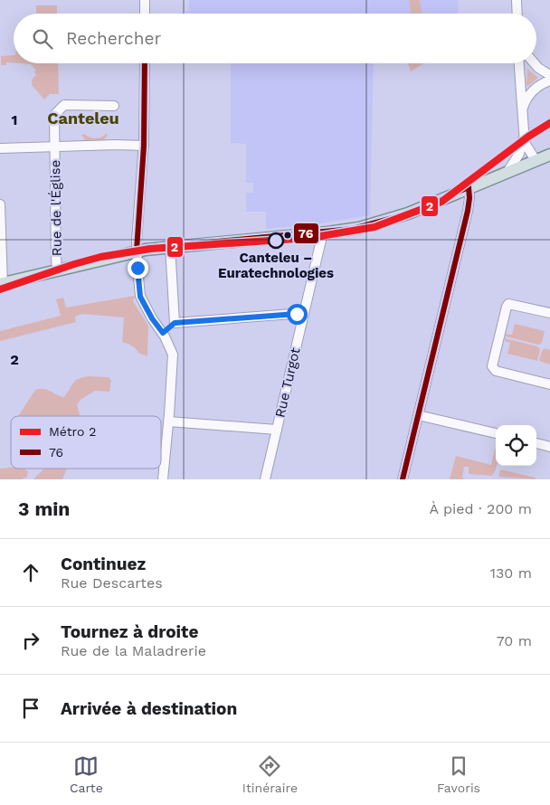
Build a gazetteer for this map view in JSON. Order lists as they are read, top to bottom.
{
  "streets": {
    "street": ["Rue de l'Église", "Rue Turgot"]
  },
  "districts": ["Canteleu"],
  "places": ["Canteleu – Euratechnologies"],
  "lines": ["transit line 76", "metro line 2"],
  "legend": ["Métro 2", "76"],
  "page": {
    "search": "Rechercher",
    "heading": ["3 min", "À pied · 200 m"],
    "list": [
      ["Continuez", "Rue Descartes", "130 m"],
      ["Tournez à droite", "Rue de la Maladrerie", "70 m"],
      "Arrivée à destination"
    ],
    "nav": ["Carte", "Itinéraire", "Favoris"]
  },
  "grid": {
    "rows": ["1", "2"]
  }
}
